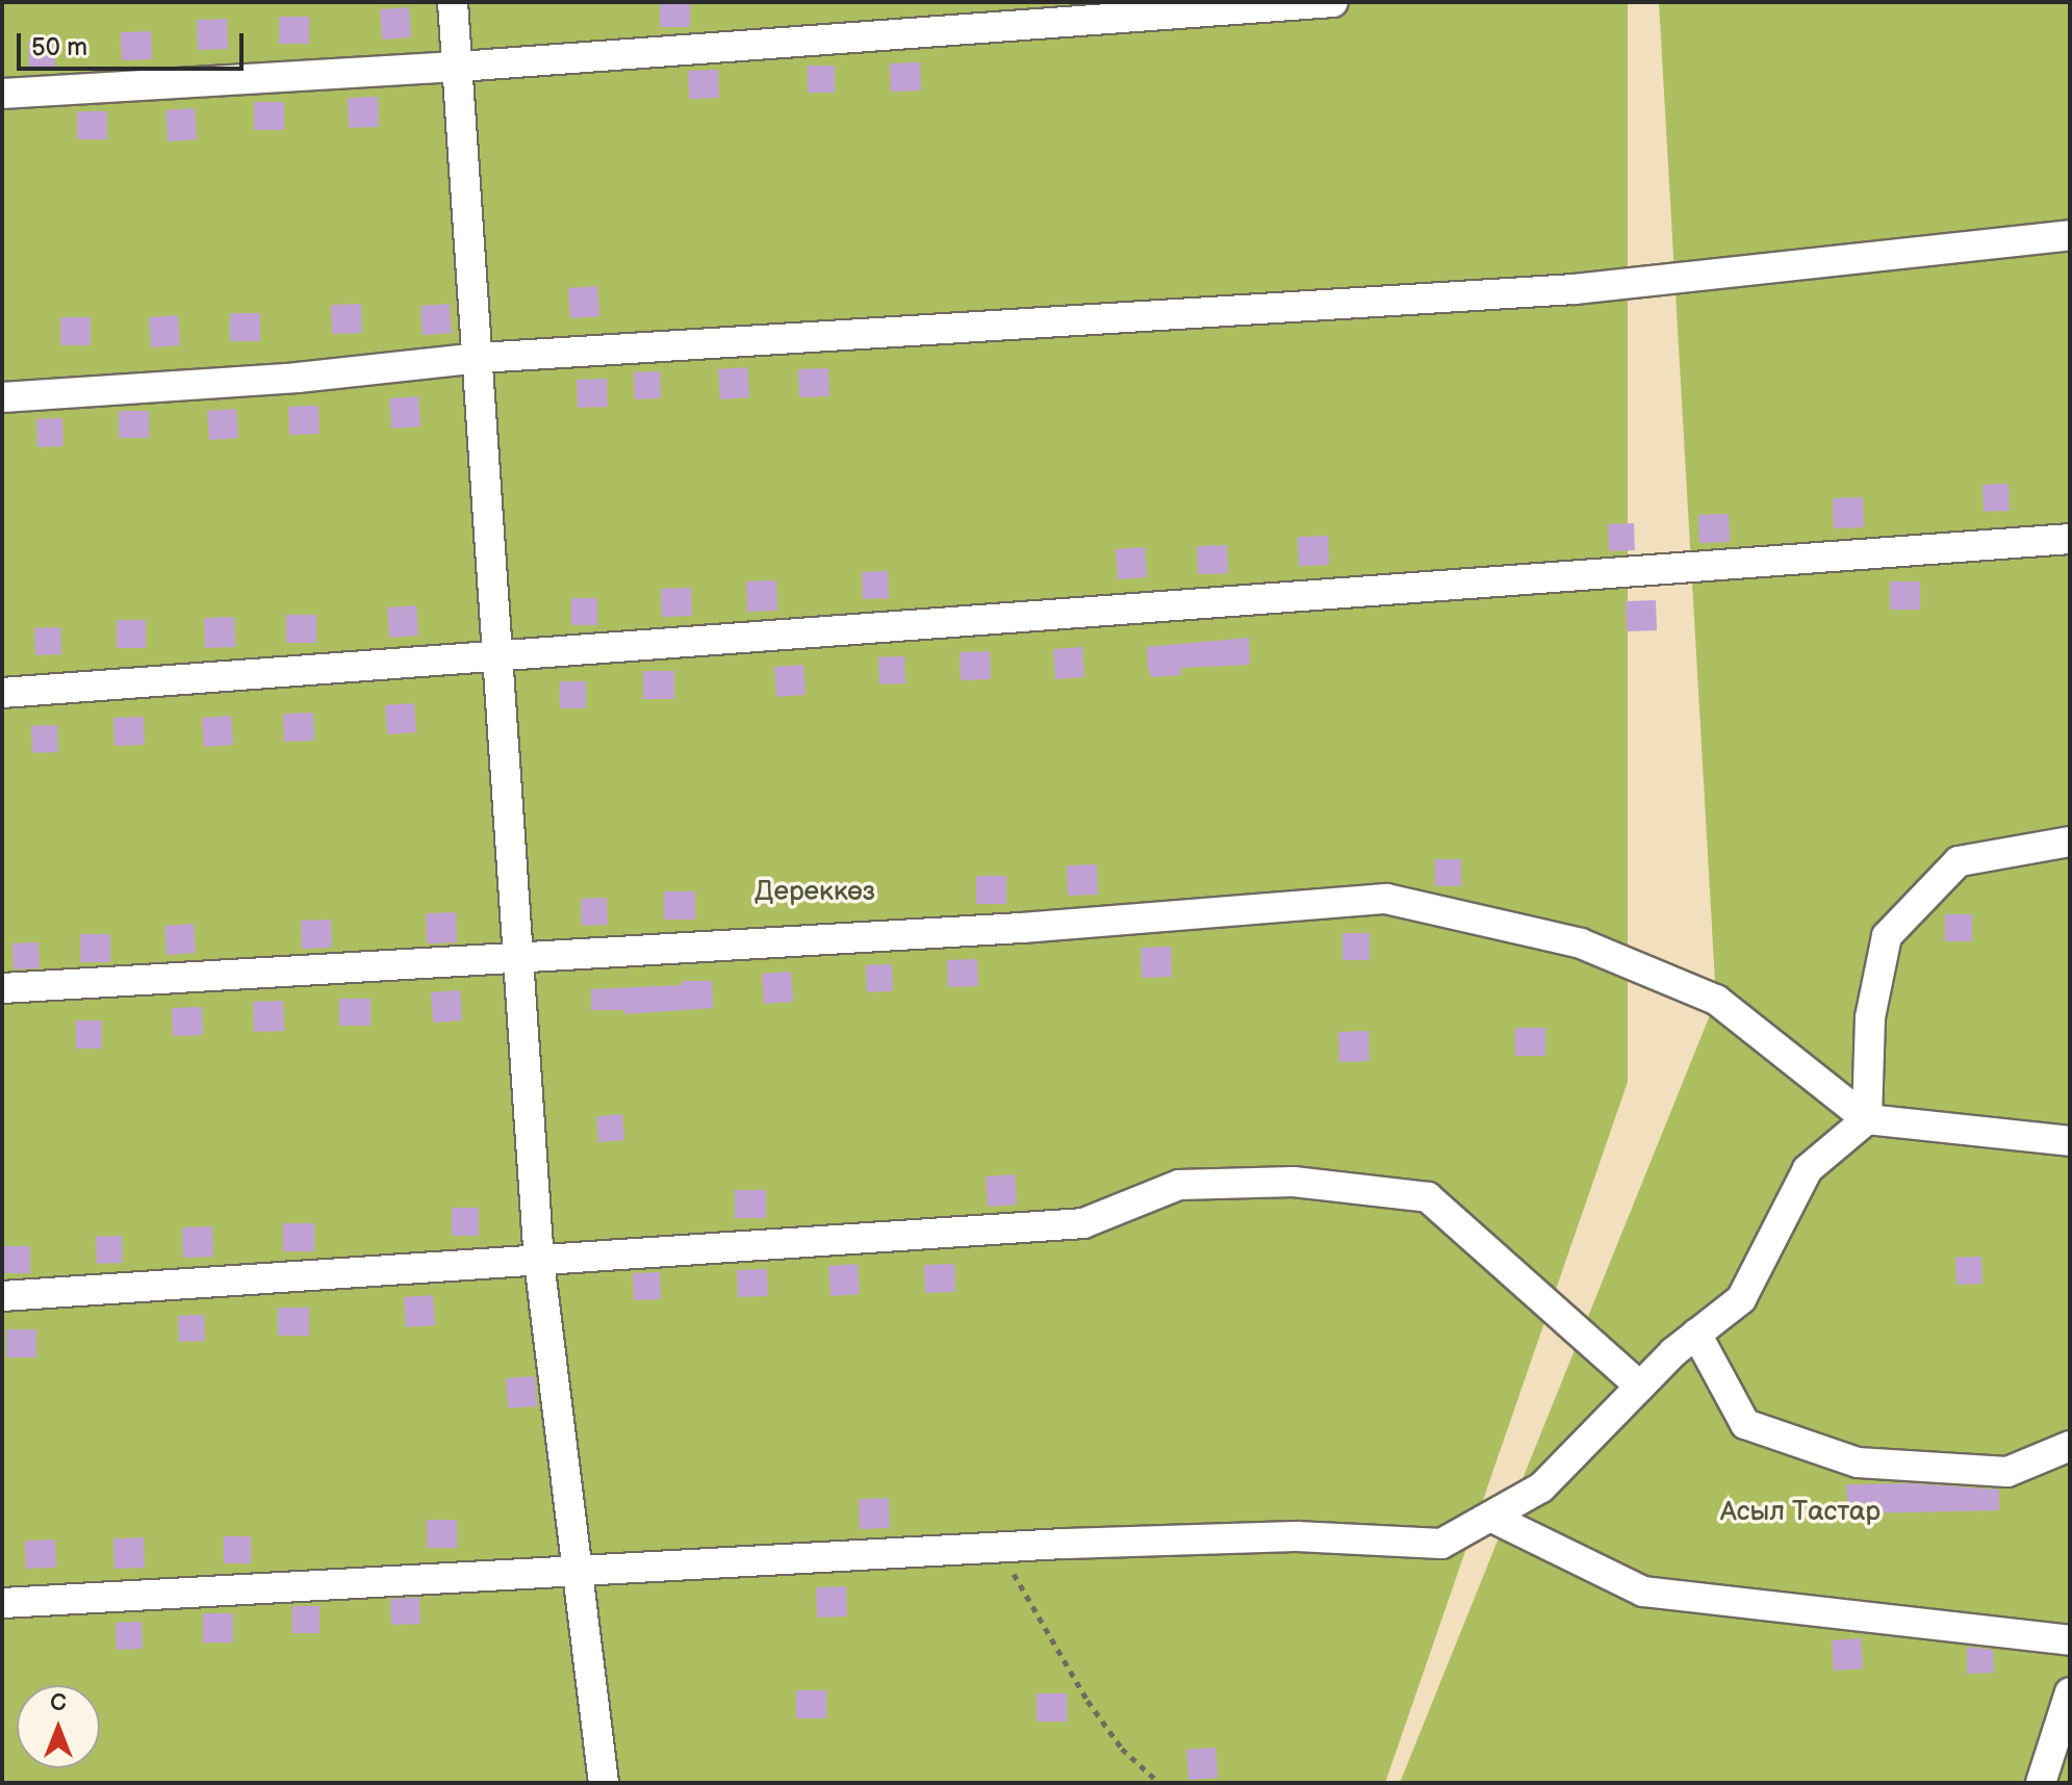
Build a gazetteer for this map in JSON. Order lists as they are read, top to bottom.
{
  "parks": ["Дереккөз", "Асыл Тастар"],
  "scale_bar": "50 m",
  "north": "top"
}
